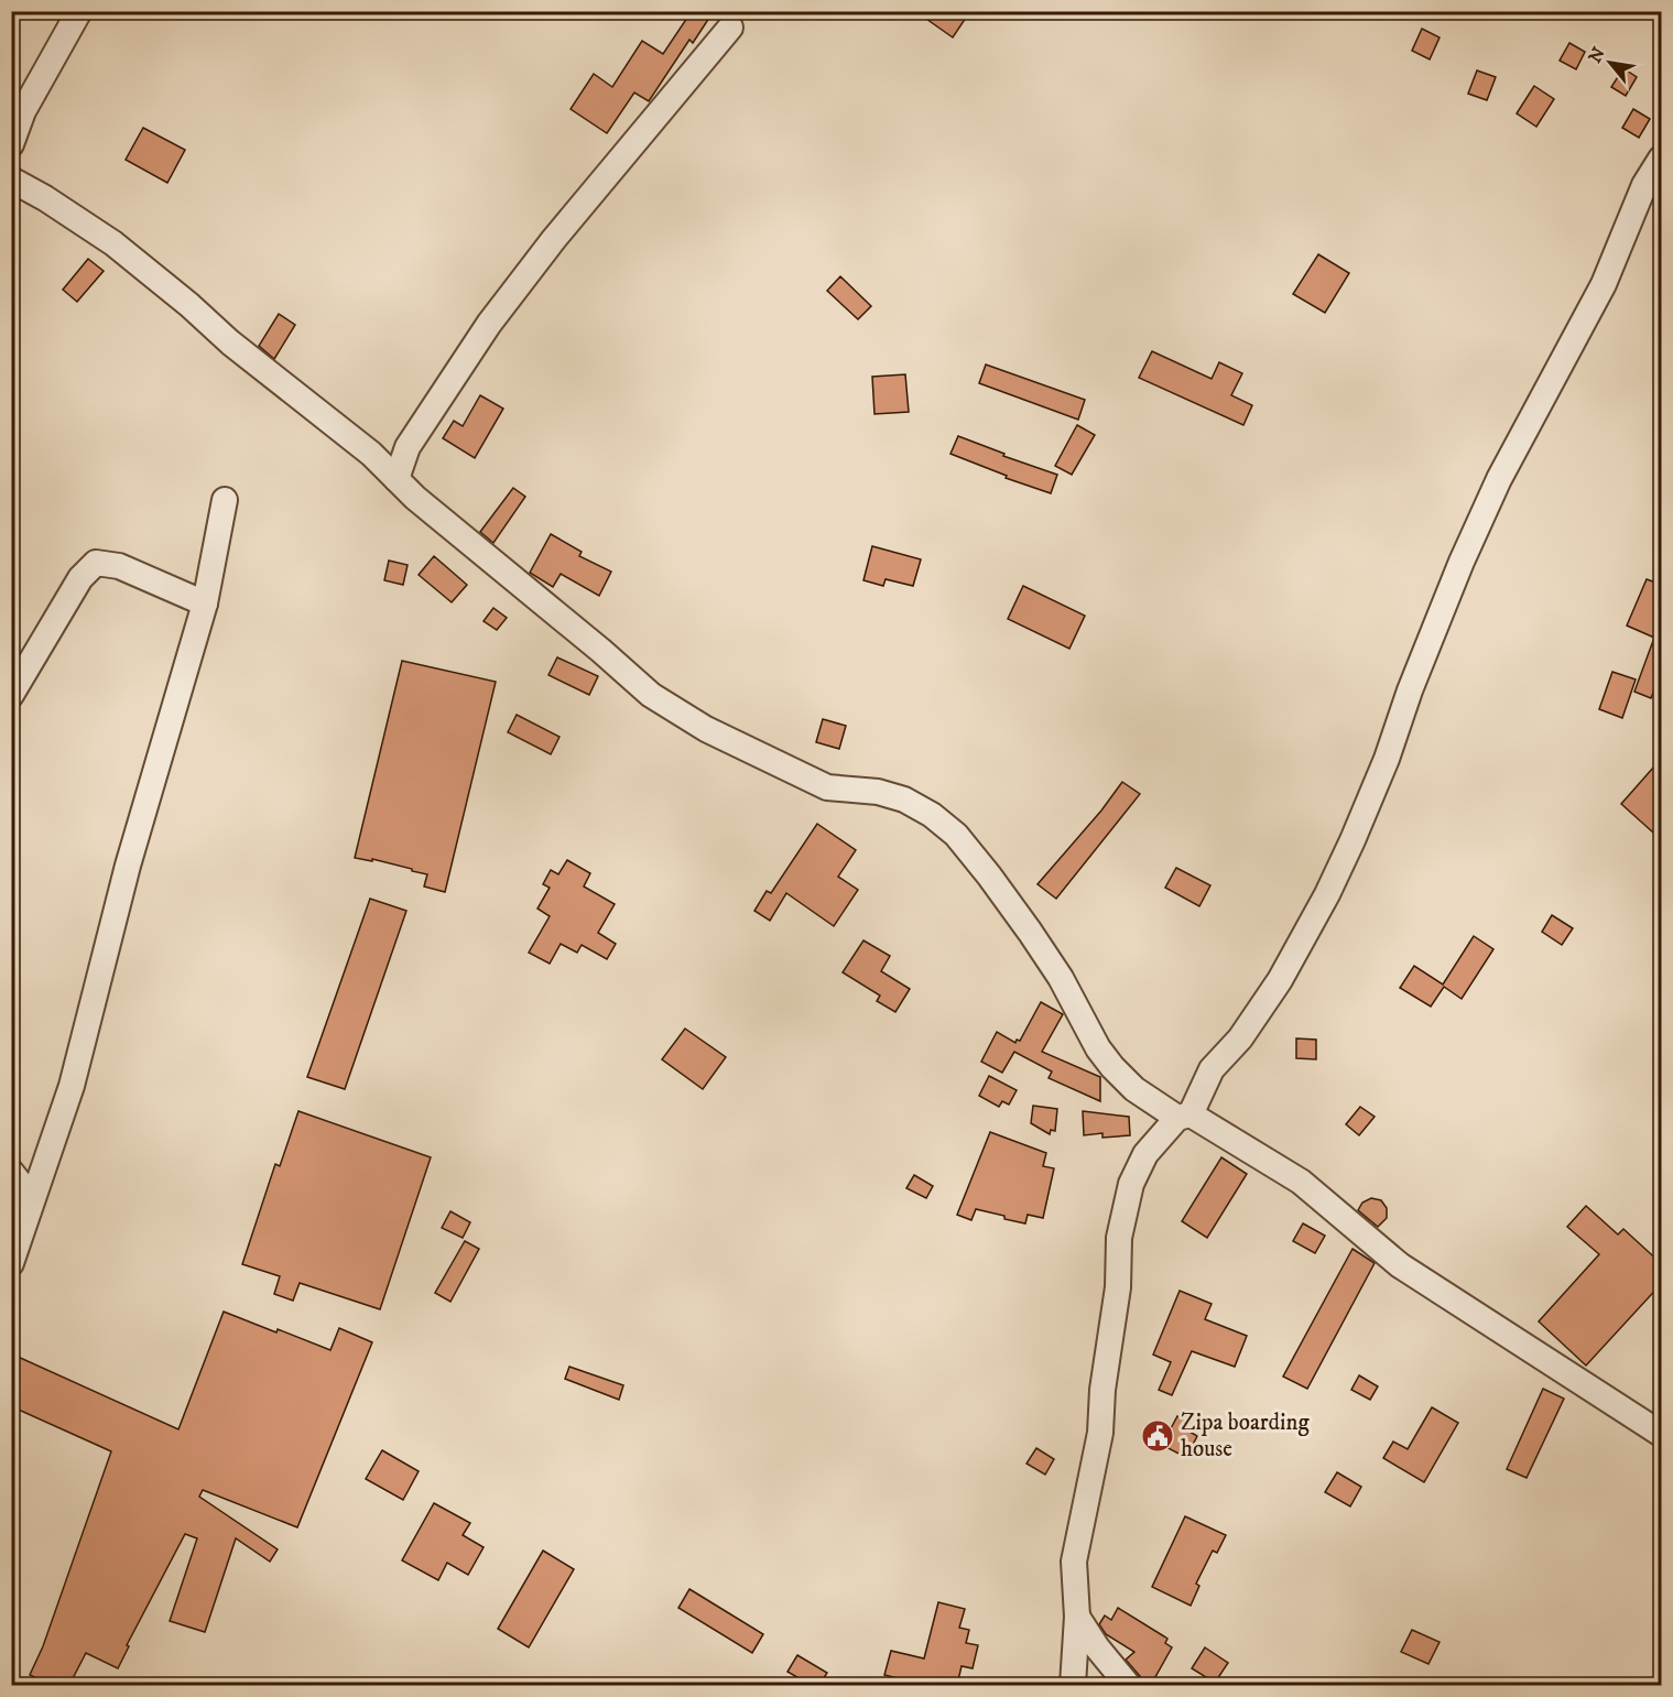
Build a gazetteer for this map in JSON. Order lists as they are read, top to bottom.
{
  "places": {
    "public building": ["Zipa boarding house"]
  },
  "north": "top left"
}
